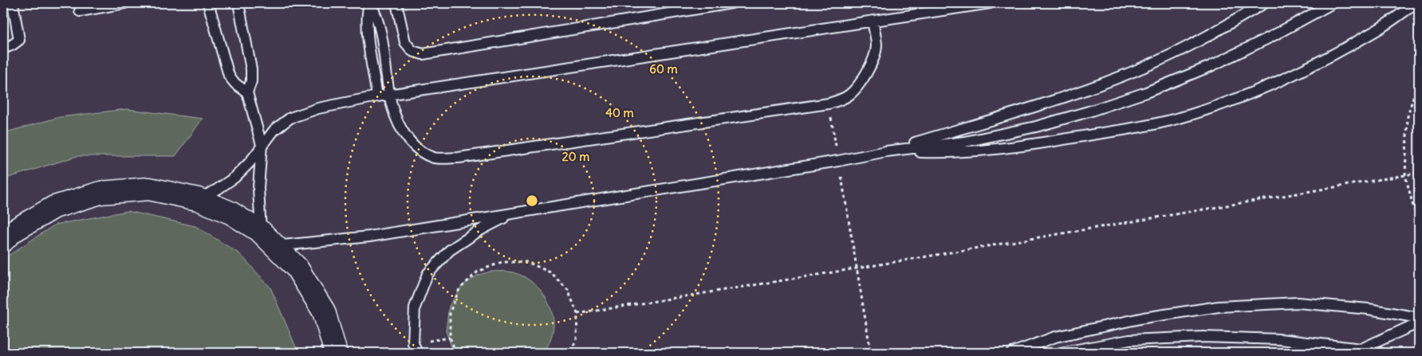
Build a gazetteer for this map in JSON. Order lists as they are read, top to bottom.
{
  "rings": ["60 m", "40 m", "20 m"]
}
